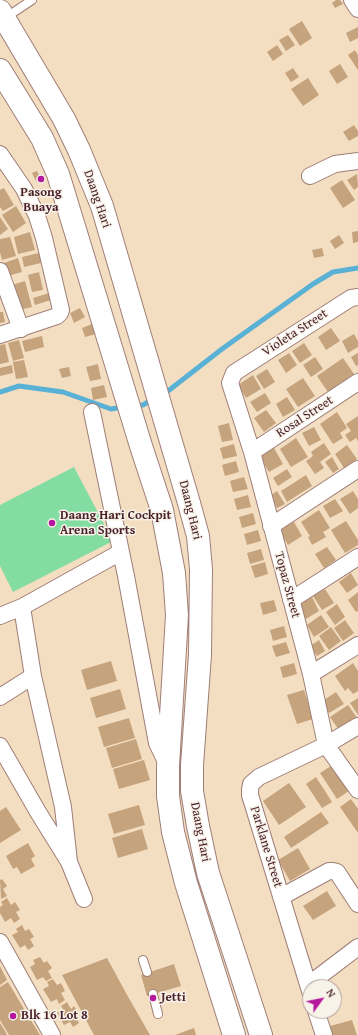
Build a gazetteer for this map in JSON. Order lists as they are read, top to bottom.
{
  "streets": {
    "main road": ["Daang Hari"],
    "street": [
      "Violeta Street",
      "Rosal Street",
      "Topaz Street",
      "Parklane Street"
    ]
  },
  "crossings": [
    ["Violeta Street", "Topaz Street"],
    ["Rosal Street", "Topaz Street"],
    ["Topaz Street", "Parklane Street"]
  ],
  "places": [
    "Pasong Buaya",
    "Daang Hari Cockpit Arena Sports",
    "Jetti",
    "Blk 16 Lot 8"
  ],
  "north": "top right"
}
